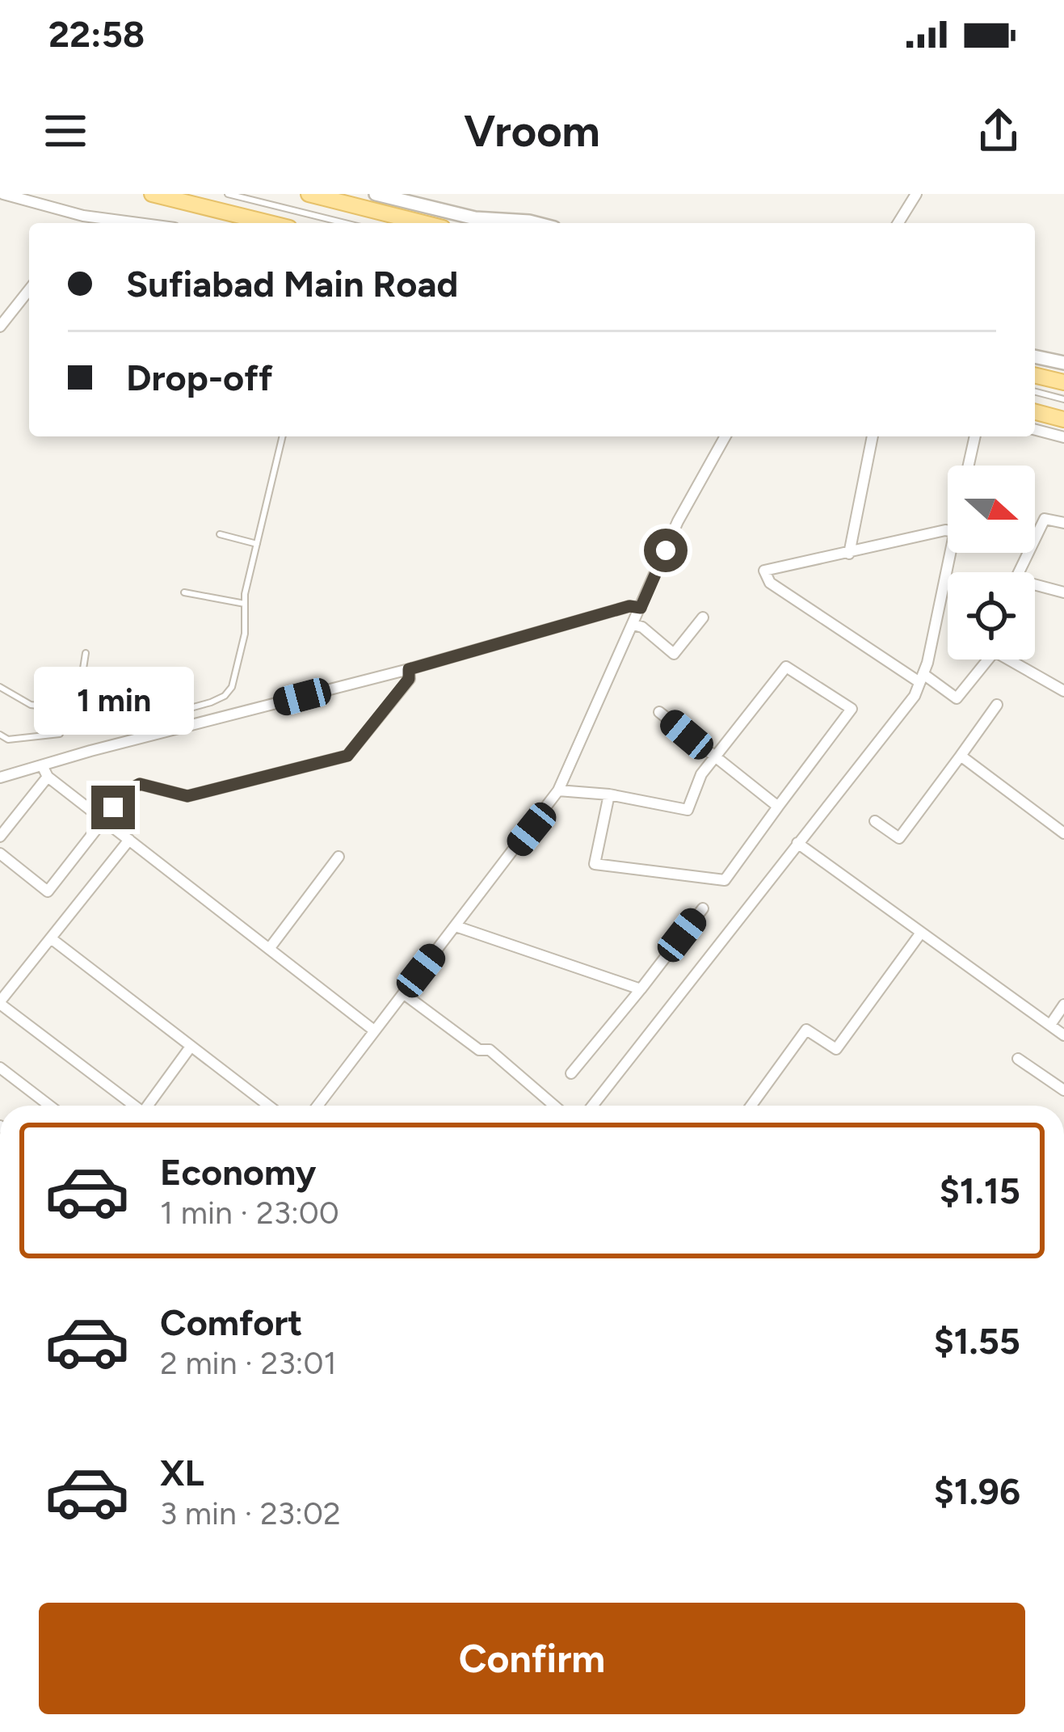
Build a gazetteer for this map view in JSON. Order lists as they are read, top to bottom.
{
  "north": "right",
  "page": {
    "status": "22:58",
    "header": "Vroom",
    "banner": ["Sufiabad Main Road", "Drop-off"],
    "bubble": "1 min",
    "list": [
      {
        "name": "Economy",
        "note": "1 min · 23:00",
        "value": "$1.15"
      },
      {
        "name": "Comfort",
        "note": "2 min · 23:01",
        "value": "$1.55"
      },
      {
        "name": "XL",
        "note": "3 min · 23:02",
        "value": "$1.96"
      }
    ],
    "buttons": "Confirm"
  }
}
